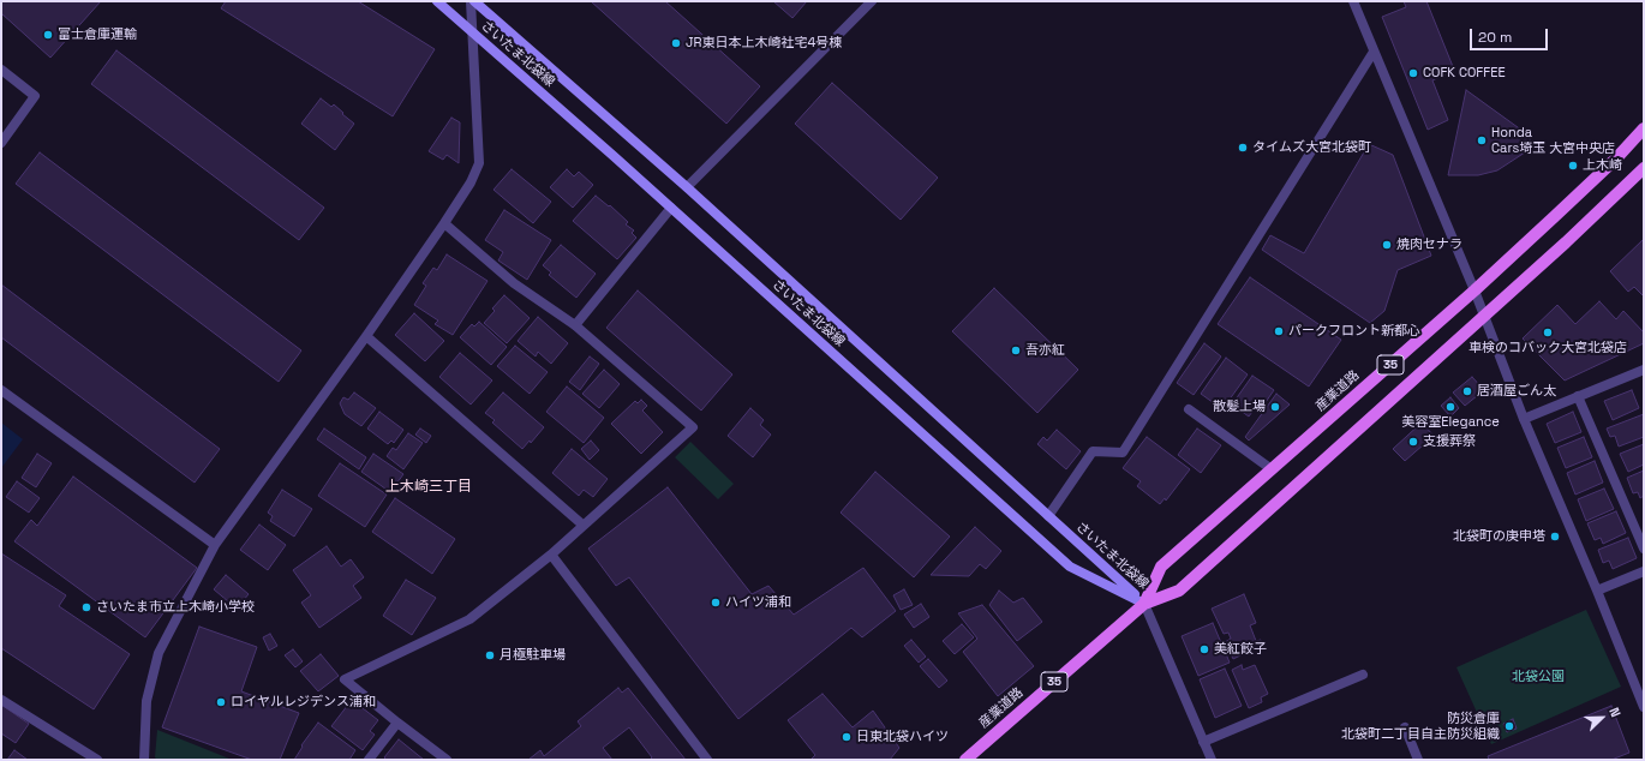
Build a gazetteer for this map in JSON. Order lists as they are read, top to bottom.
{
  "streets": {
    "main road": ["さいたま北袋線", "35", "産業道路"]
  },
  "crossings": [
    ["さいたま北袋線", "産業道路"]
  ],
  "districts": ["上木崎三丁目"],
  "parks": ["北袋公園"],
  "places": [
    "富士倉庫運輸",
    "JR東日本上木崎社宅4号棟",
    "COFK COFFEE",
    "Honda Cars埼玉 大宮中央店",
    "タイムズ大宮北袋町",
    "上木崎",
    "焼肉セナラ",
    "パークフロント新都心",
    "車検のコバック大宮北袋店",
    "吾亦紅",
    "居酒屋ごん太",
    "散髪上場",
    "美容室Elegance",
    "支援葬祭",
    "北袋町の庚申塔",
    "ハイツ浦和",
    "さいたま市立上木崎小学校",
    "美紅餃子",
    "月極駐車場",
    "ロイヤルレジデンス浦和",
    "防災倉庫 北袋町二丁目自主防災組織",
    "日東北袋ハイツ"
  ],
  "scale_bar": "20 m",
  "north": "top right"
}
